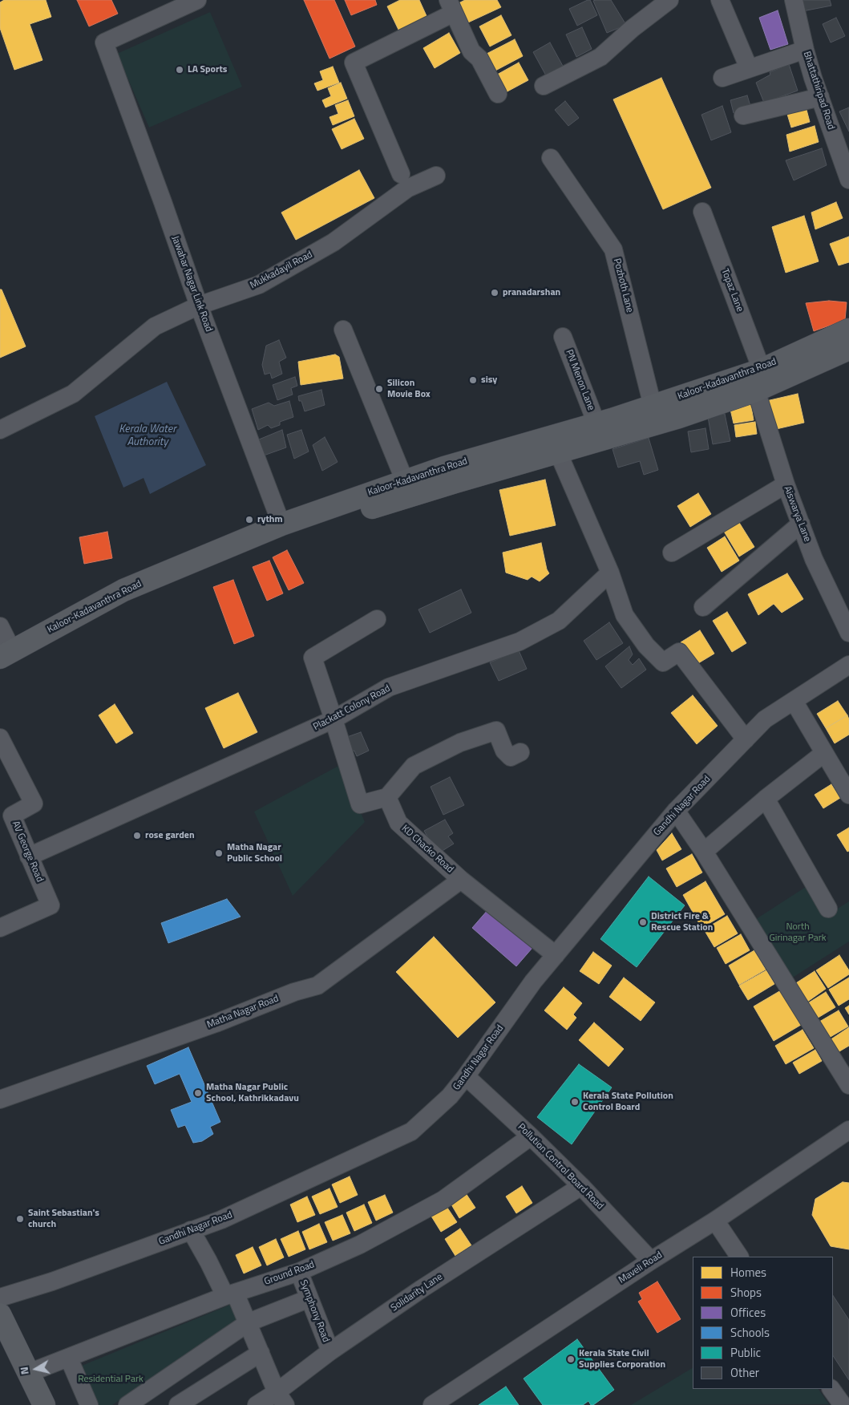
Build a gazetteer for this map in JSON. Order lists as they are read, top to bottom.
{
  "streets": {
    "main road": ["Kaloor-Kadavanthra Road"],
    "street": [
      "Bhattathiripad Road",
      "Mukkadayil Road",
      "Jawahar Nagar Link Road",
      "Pozhoth Lane",
      "Topaz Lane",
      "PN Menon Lane",
      "Aiswarya Lane",
      "Plackatt Colony Road",
      "Gandhi Nagar Road",
      "KD Chacko Road",
      "AV George Road",
      "Matha Nagar Road",
      "Pollution Control Board Road",
      "Maveli Road",
      "Ground Road",
      "Solidarity Lane",
      "Symphony Road"
    ]
  },
  "crossings": [
    ["Mukkadayil Road", "Jawahar Nagar Link Road"],
    ["Jawahar Nagar Link Road", "Kaloor-Kadavanthra Road"],
    ["Pozhoth Lane", "Kaloor-Kadavanthra Road"],
    ["Topaz Lane", "Kaloor-Kadavanthra Road"],
    ["Kaloor-Kadavanthra Road", "PN Menon Lane"],
    ["Kaloor-Kadavanthra Road", "Aiswarya Lane"],
    ["Plackatt Colony Road", "AV George Road"],
    ["Gandhi Nagar Road", "KD Chacko Road"],
    ["Gandhi Nagar Road", "Pollution Control Board Road"],
    ["KD Chacko Road", "Matha Nagar Road"],
    ["Pollution Control Board Road", "Maveli Road"],
    ["Pollution Control Board Road", "Ground Road"],
    ["Pollution Control Board Road", "Solidarity Lane"],
    ["Ground Road", "Symphony Road"],
    ["Solidarity Lane", "Symphony Road"]
  ],
  "water": ["Kerala Water Authority"],
  "parks": ["North Girinagar Park", "Residential Park"],
  "places": [
    "LA Sports",
    "pranadarshan",
    "sisy",
    "Silicon Movie Box",
    "rythm",
    "rose garden",
    "Matha Nagar Public School",
    "District Fire & Rescue Station",
    "Matha Nagar Public School, Kathrikkadavu",
    "Kerala State Pollution Control Board",
    "Saint Sebastian's church",
    "Kerala State Civil Supplies Corporation"
  ],
  "legend": [
    "Homes",
    "Shops",
    "Offices",
    "Schools",
    "Public",
    "Other"
  ],
  "north": "left"
}
